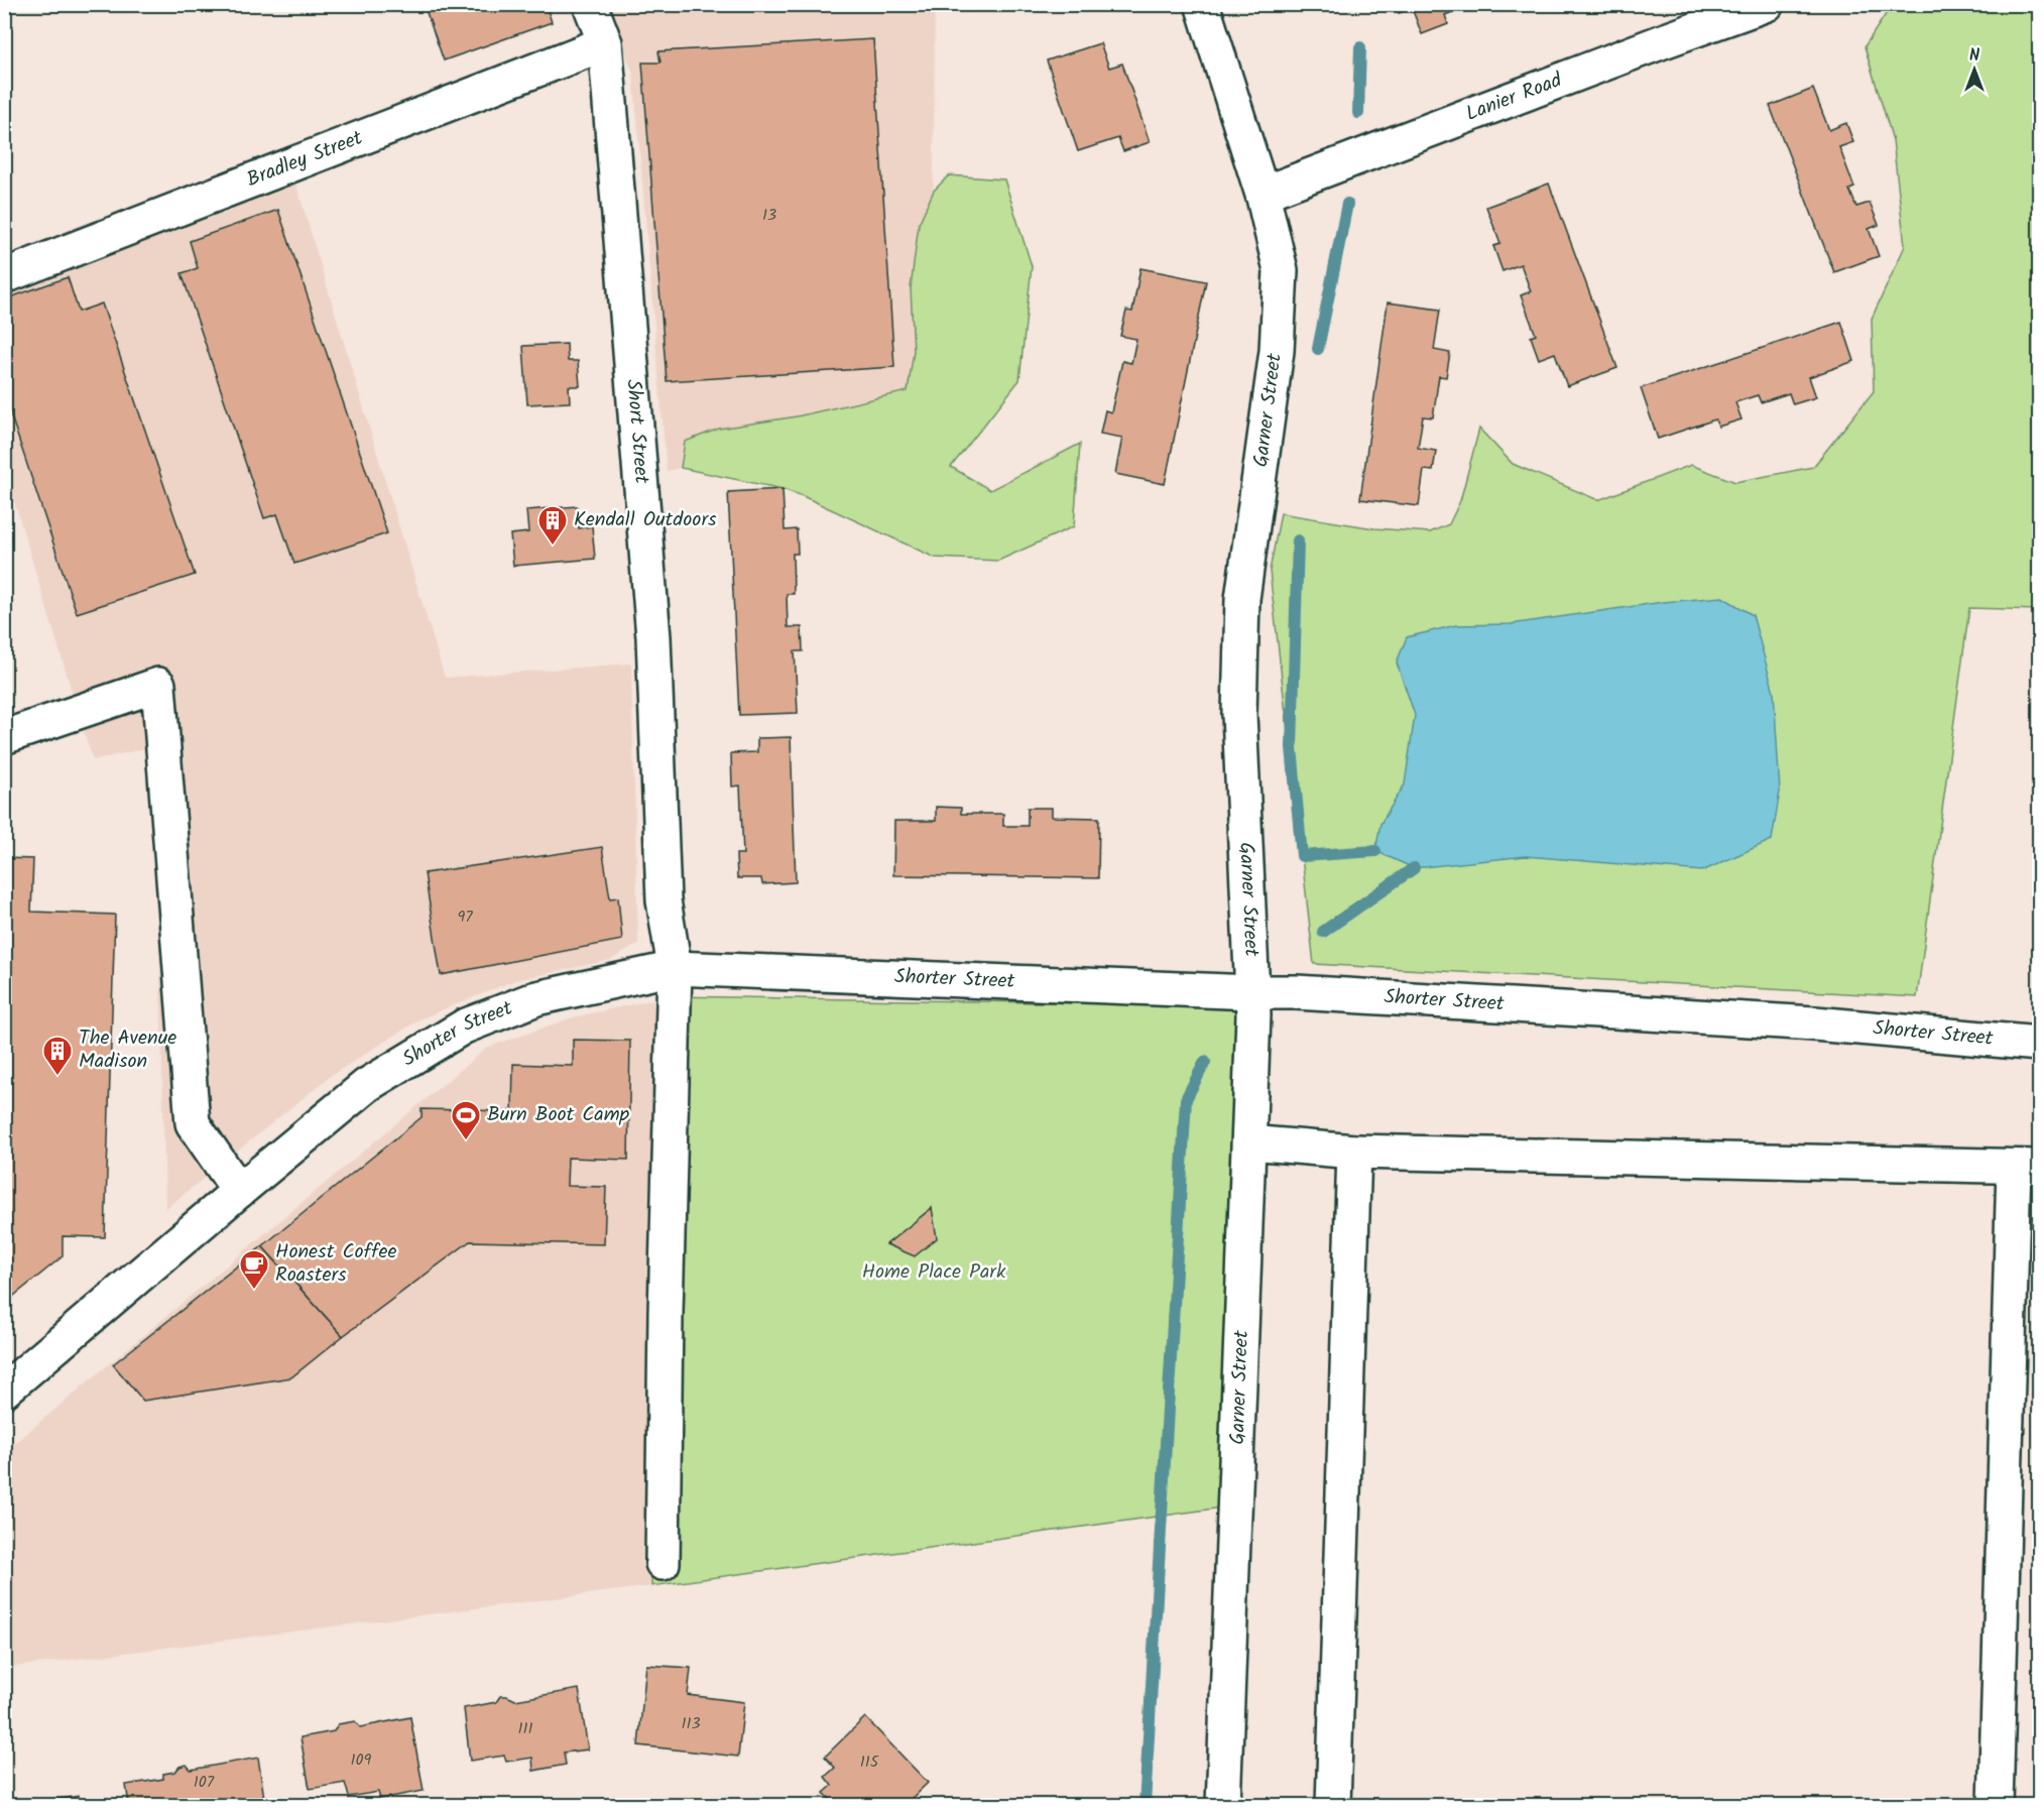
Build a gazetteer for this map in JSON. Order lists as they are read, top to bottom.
{
  "streets": {
    "street": [
      "Lanier Road",
      "Bradley Street",
      "Garner Street",
      "Short Street",
      "Shorter Street"
    ]
  },
  "crossings": [
    ["Lanier Road", "Garner Street"],
    ["Bradley Street", "Short Street"],
    ["Garner Street", "Shorter Street"],
    ["Short Street", "Shorter Street"]
  ],
  "parks": ["Home Place Park"],
  "places": {
    "building": ["Kendall Outdoors", "The Avenue Madison"],
    "sports": ["Burn Boot Camp"],
    "cafe": ["Honest Coffee Roasters"]
  },
  "house_numbers": [
    "13",
    "97",
    "113",
    "111",
    "109",
    "115",
    "107"
  ],
  "north": "top"
}
